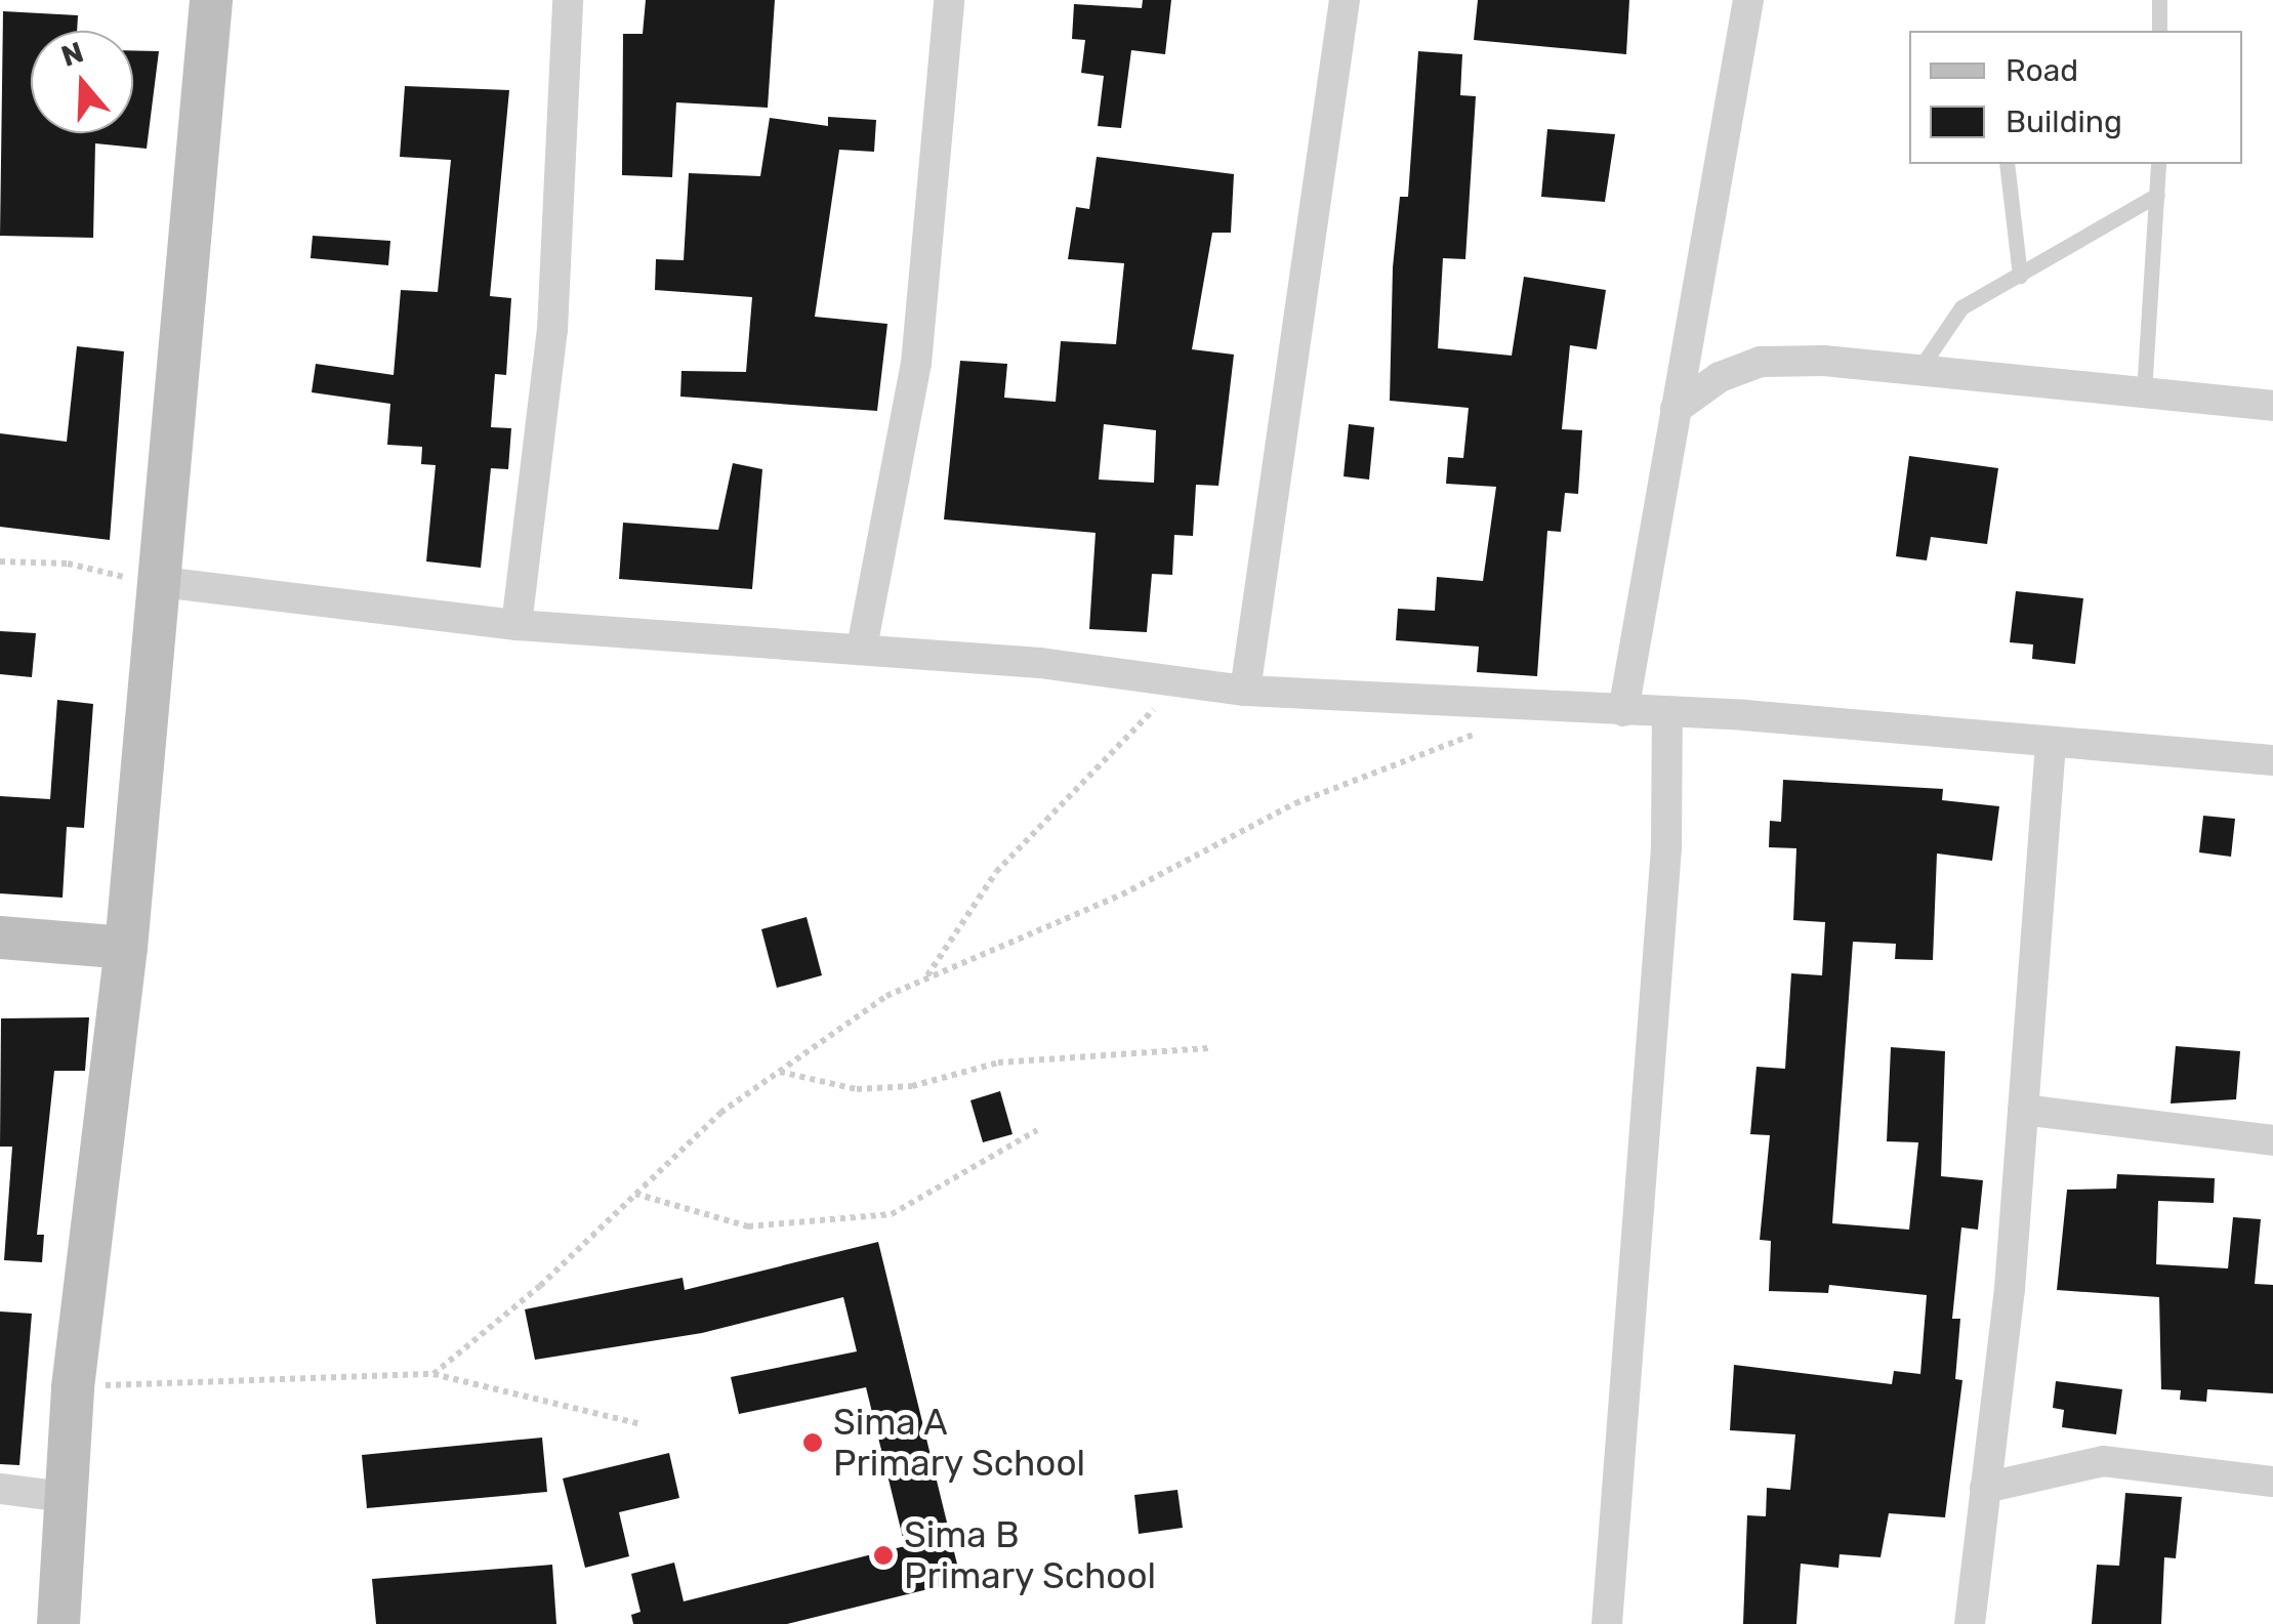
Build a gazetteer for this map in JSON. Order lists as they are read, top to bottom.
{
  "places": ["Sima A Primary School", "Sima B Primary School"],
  "legend": ["Road", "Building"],
  "north": "top"
}
